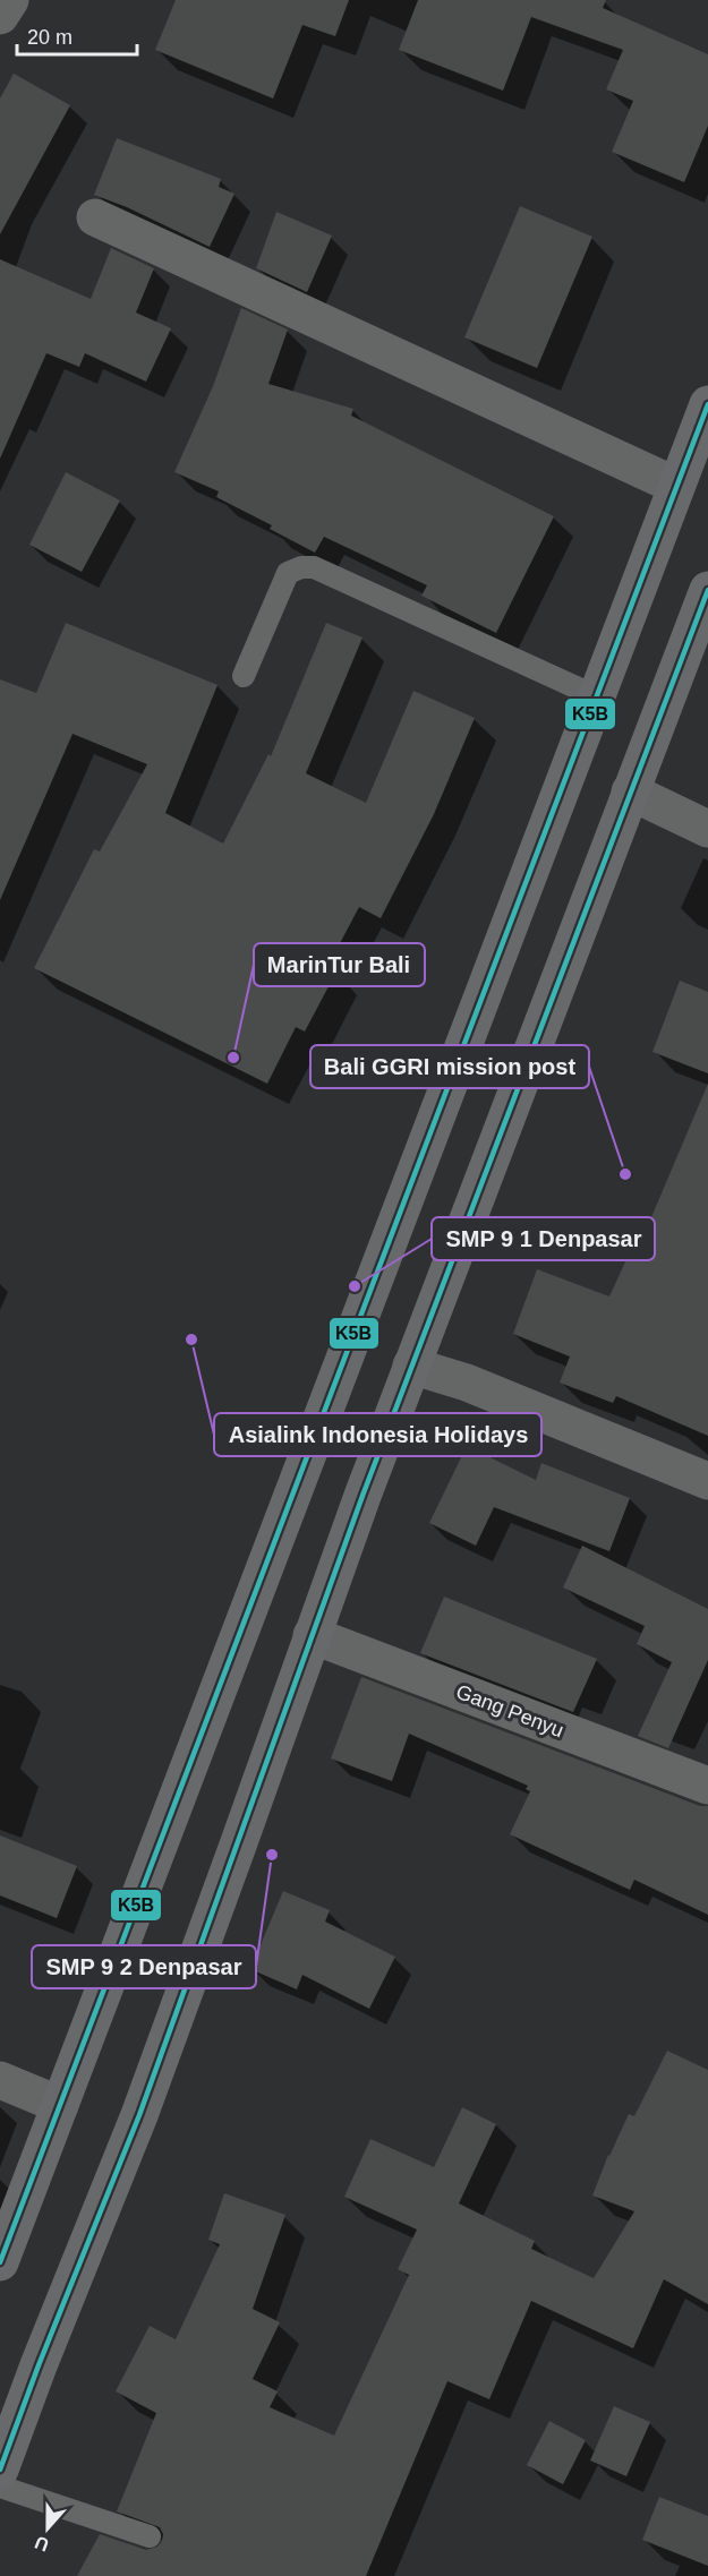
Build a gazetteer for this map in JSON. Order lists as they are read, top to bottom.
{
  "streets": {
    "street": ["Gang Penyu"]
  },
  "places": [
    "MarinTur Bali",
    "Bali GGRI mission post",
    "SMP 9 1 Denpasar",
    "Asialink Indonesia Holidays",
    "SMP 9 2 Denpasar"
  ],
  "lines": ["transit line K5B"],
  "scale_bar": "20 m",
  "north": "bottom"
}
